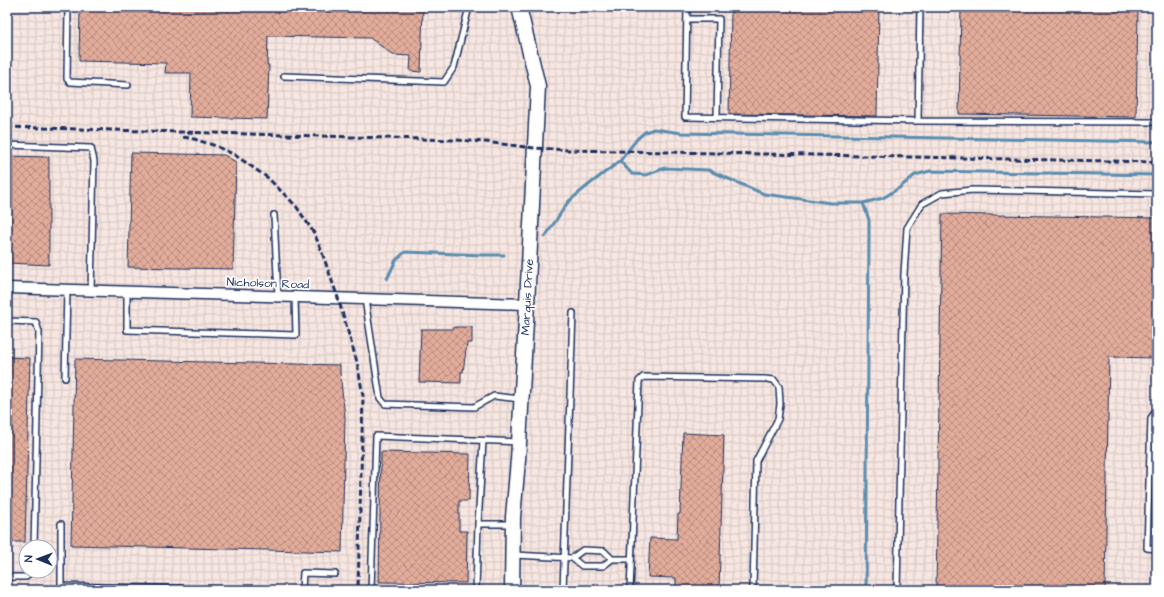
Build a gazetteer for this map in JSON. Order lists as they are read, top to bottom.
{
  "streets": {
    "street": ["Nicholson Road", "Marquis Drive"]
  },
  "crossings": [
    ["Nicholson Road", "Marquis Drive"]
  ],
  "north": "left"
}
